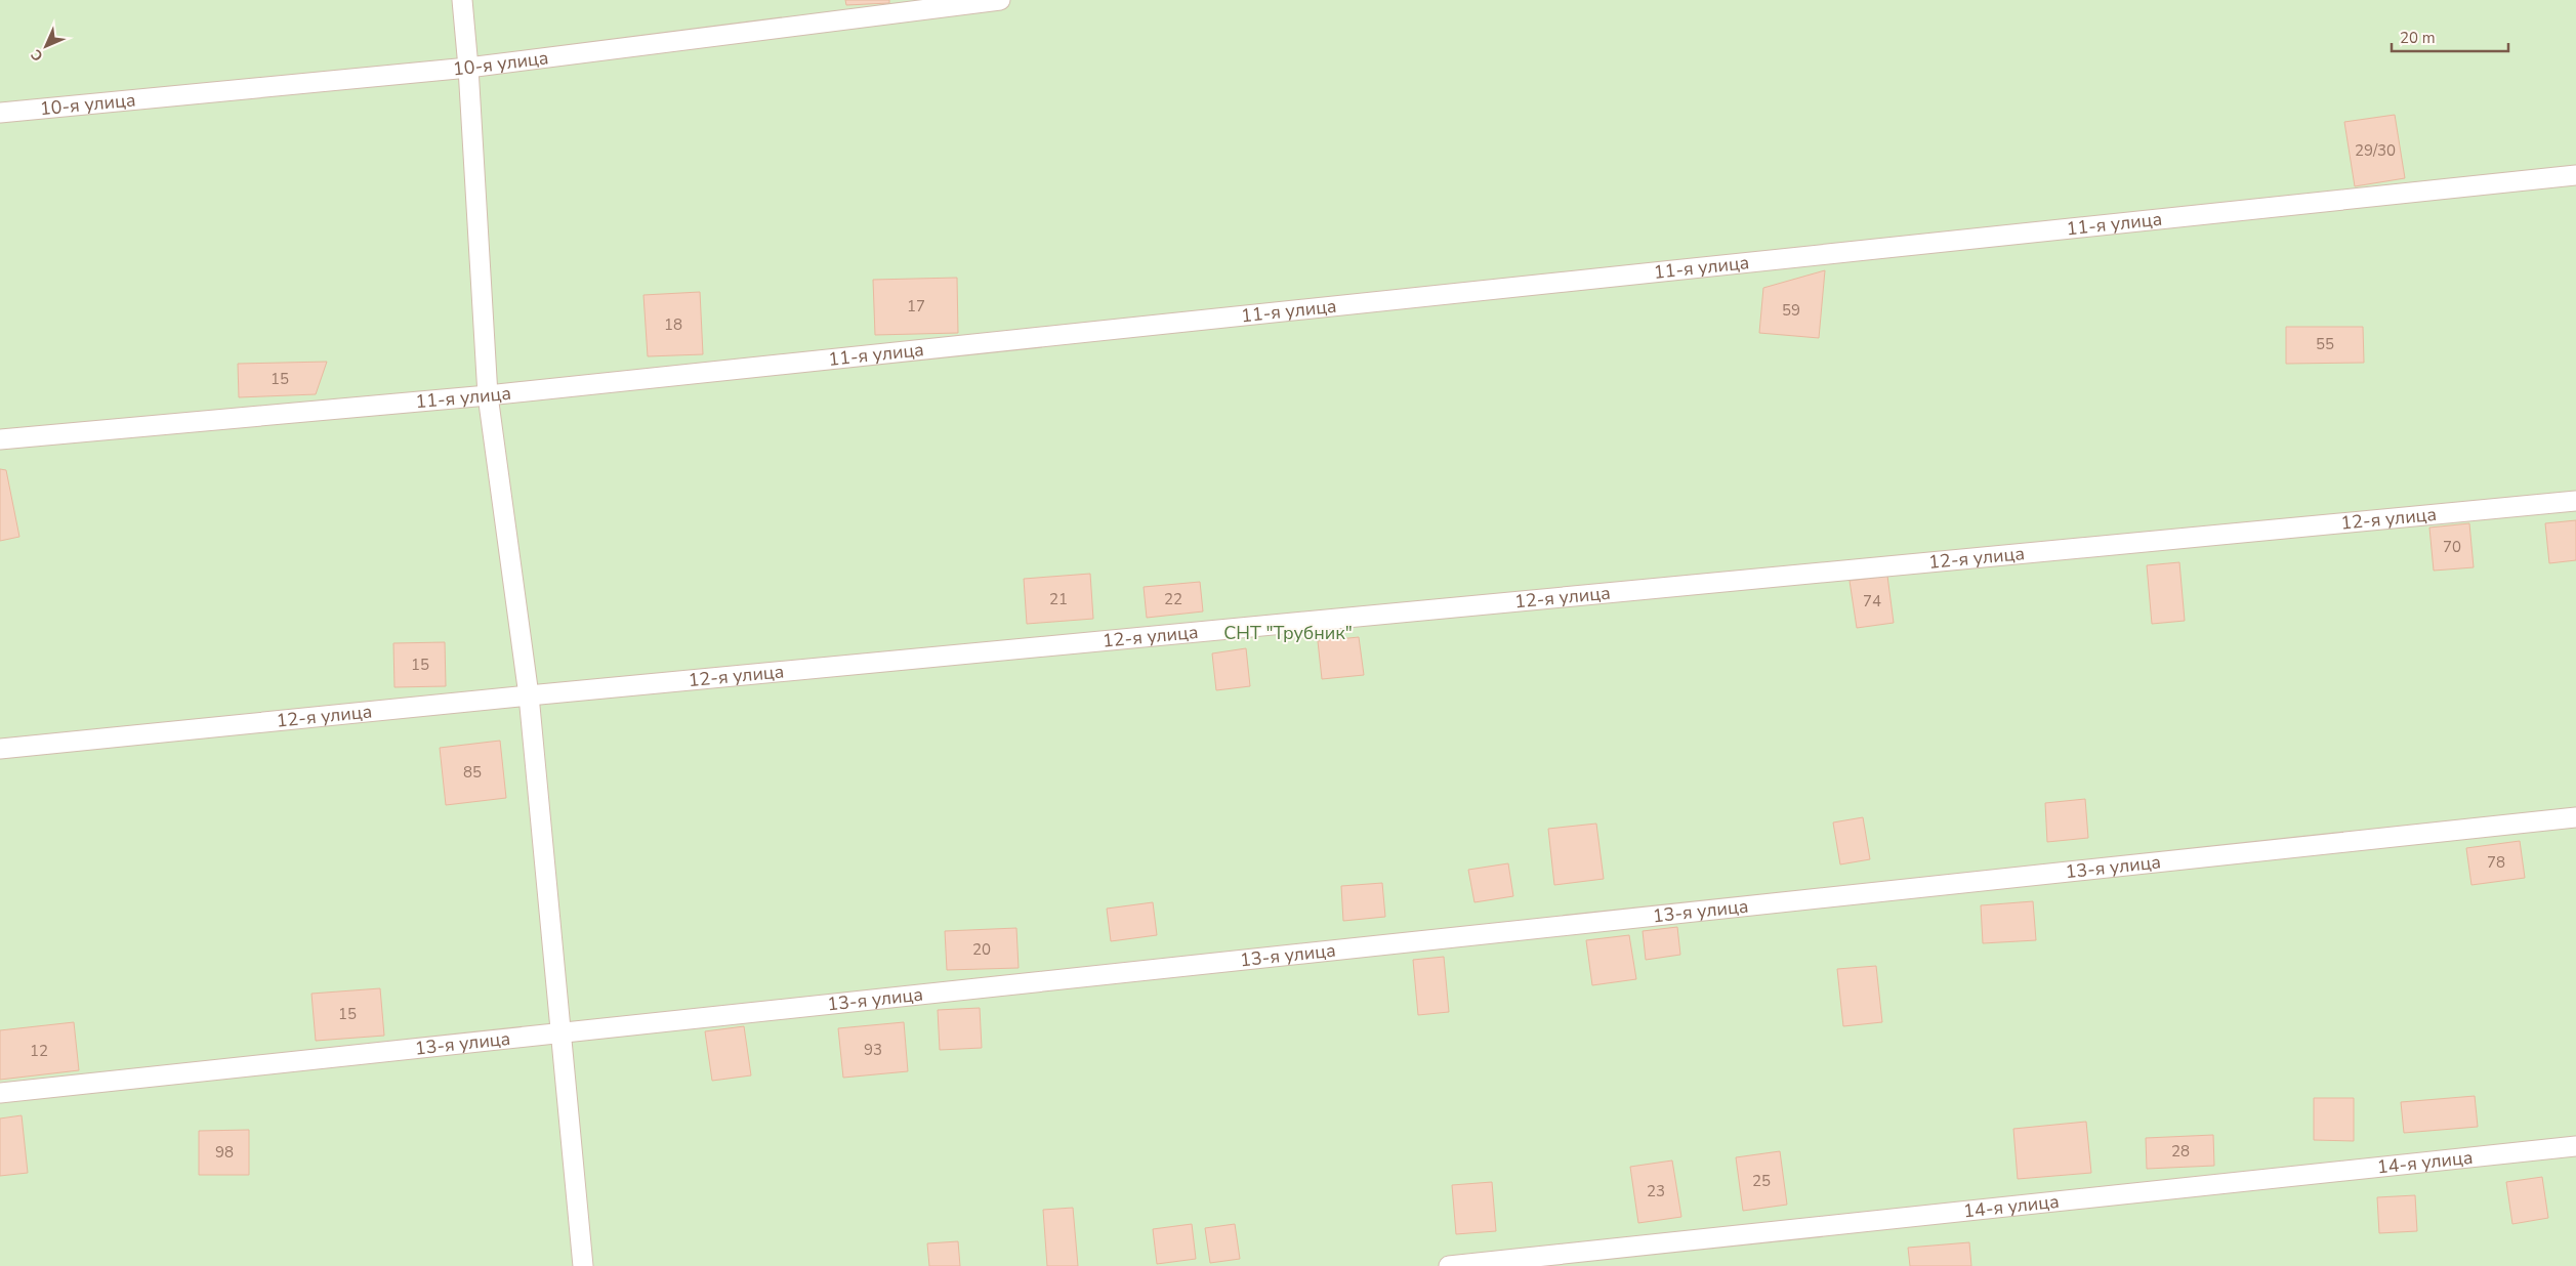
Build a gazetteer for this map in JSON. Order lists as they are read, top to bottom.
{
  "streets": {
    "lane": [
      "10-я улица",
      "11-я улица",
      "12-я улица",
      "13-я улица",
      "14-я улица"
    ]
  },
  "parks": ["СНТ \"Трубник\""],
  "house_numbers": [
    "29/30",
    "17",
    "59",
    "18",
    "55",
    "15",
    "70",
    "21",
    "22",
    "74",
    "15",
    "85",
    "78",
    "20",
    "15",
    "93",
    "12",
    "28",
    "98",
    "25",
    "23"
  ],
  "scale_bar": "20 m",
  "north": "bottom left"
}
